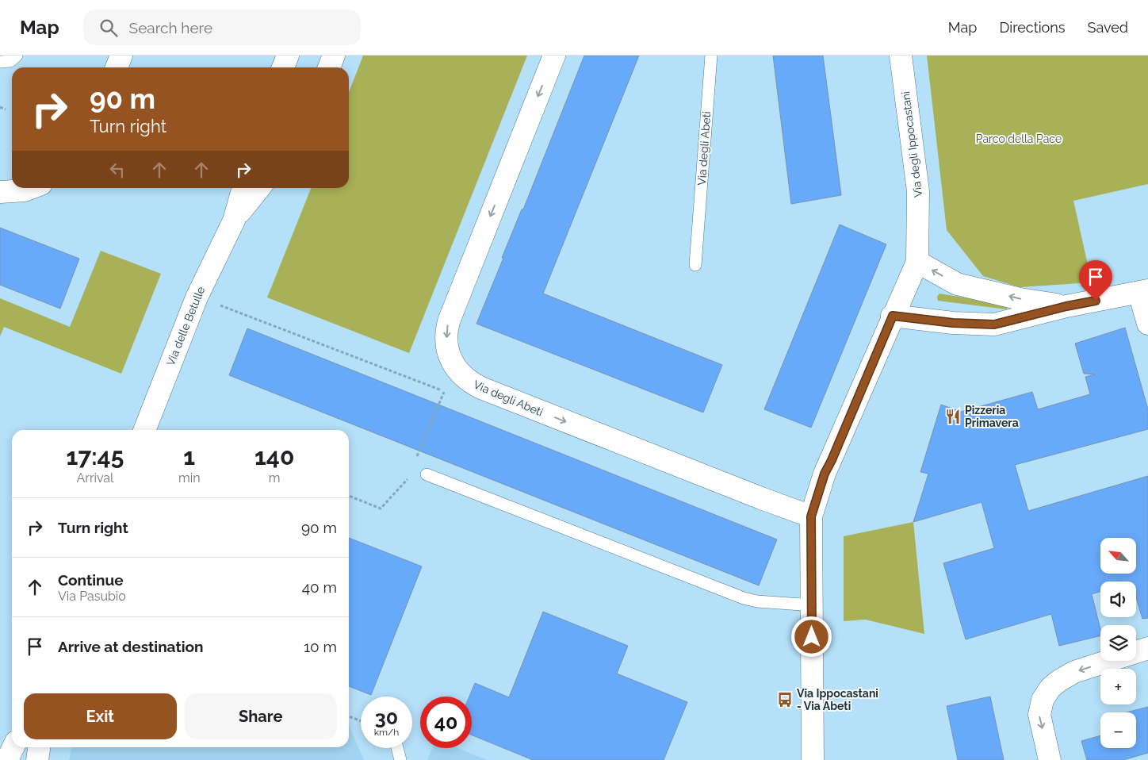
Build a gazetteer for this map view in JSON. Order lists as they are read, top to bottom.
{
  "streets": {
    "street": ["Via degli Ippocastani", "Via degli Abeti", "Via delle Betulle"]
  },
  "crossings": [
    ["Via degli Ippocastani", "Via degli Abeti"]
  ],
  "parks": ["Parco della Pace"],
  "places": {
    "restaurant": ["Pizzeria Primavera"],
    "bus stop": ["Via Ippocastani - Via Abeti"]
  },
  "north": "top left",
  "page": {
    "header": "Map",
    "search": "Search here",
    "nav": ["Map", "Directions", "Saved"],
    "turn": ["90 m", "Turn right"],
    "eta": [
      "17:45",
      "Arrival",
      "1",
      "min",
      "140",
      "m"
    ],
    "list": [
      {
        "name": "Turn right",
        "value": "90 m"
      },
      {
        "name": "Continue",
        "note": "Via Pasubio",
        "value": "40 m"
      },
      {
        "name": "Arrive at destination",
        "value": "10 m"
      }
    ],
    "map_buttons": ["+", "−"],
    "buttons": ["Exit", "Share"],
    "speed": "30 km/h",
    "limit": "40"
  }
}
